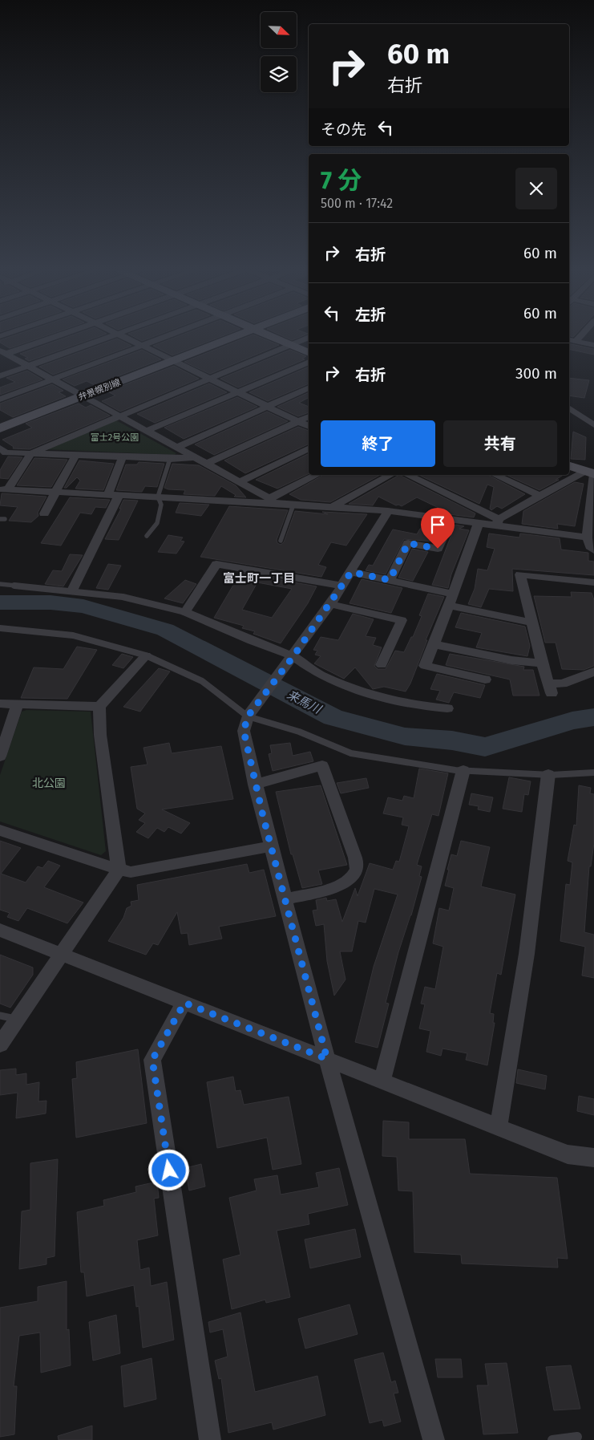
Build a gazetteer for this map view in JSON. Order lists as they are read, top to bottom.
{
  "streets": {
    "main road": ["弁景幌別線"]
  },
  "districts": ["富士町一丁目"],
  "water": ["来馬川"],
  "parks": ["富士2号公園", "北公園"],
  "north": "bottom right",
  "page": {
    "turn": ["60 m", "右折"],
    "then": "その先",
    "heading": ["7 分", "500 m · 17:42"],
    "list": [
      {
        "name": "右折",
        "value": "60 m"
      },
      {
        "name": "左折",
        "value": "60 m"
      },
      {
        "name": "右折",
        "value": "300 m"
      }
    ],
    "buttons": ["終了", "共有"]
  }
}
